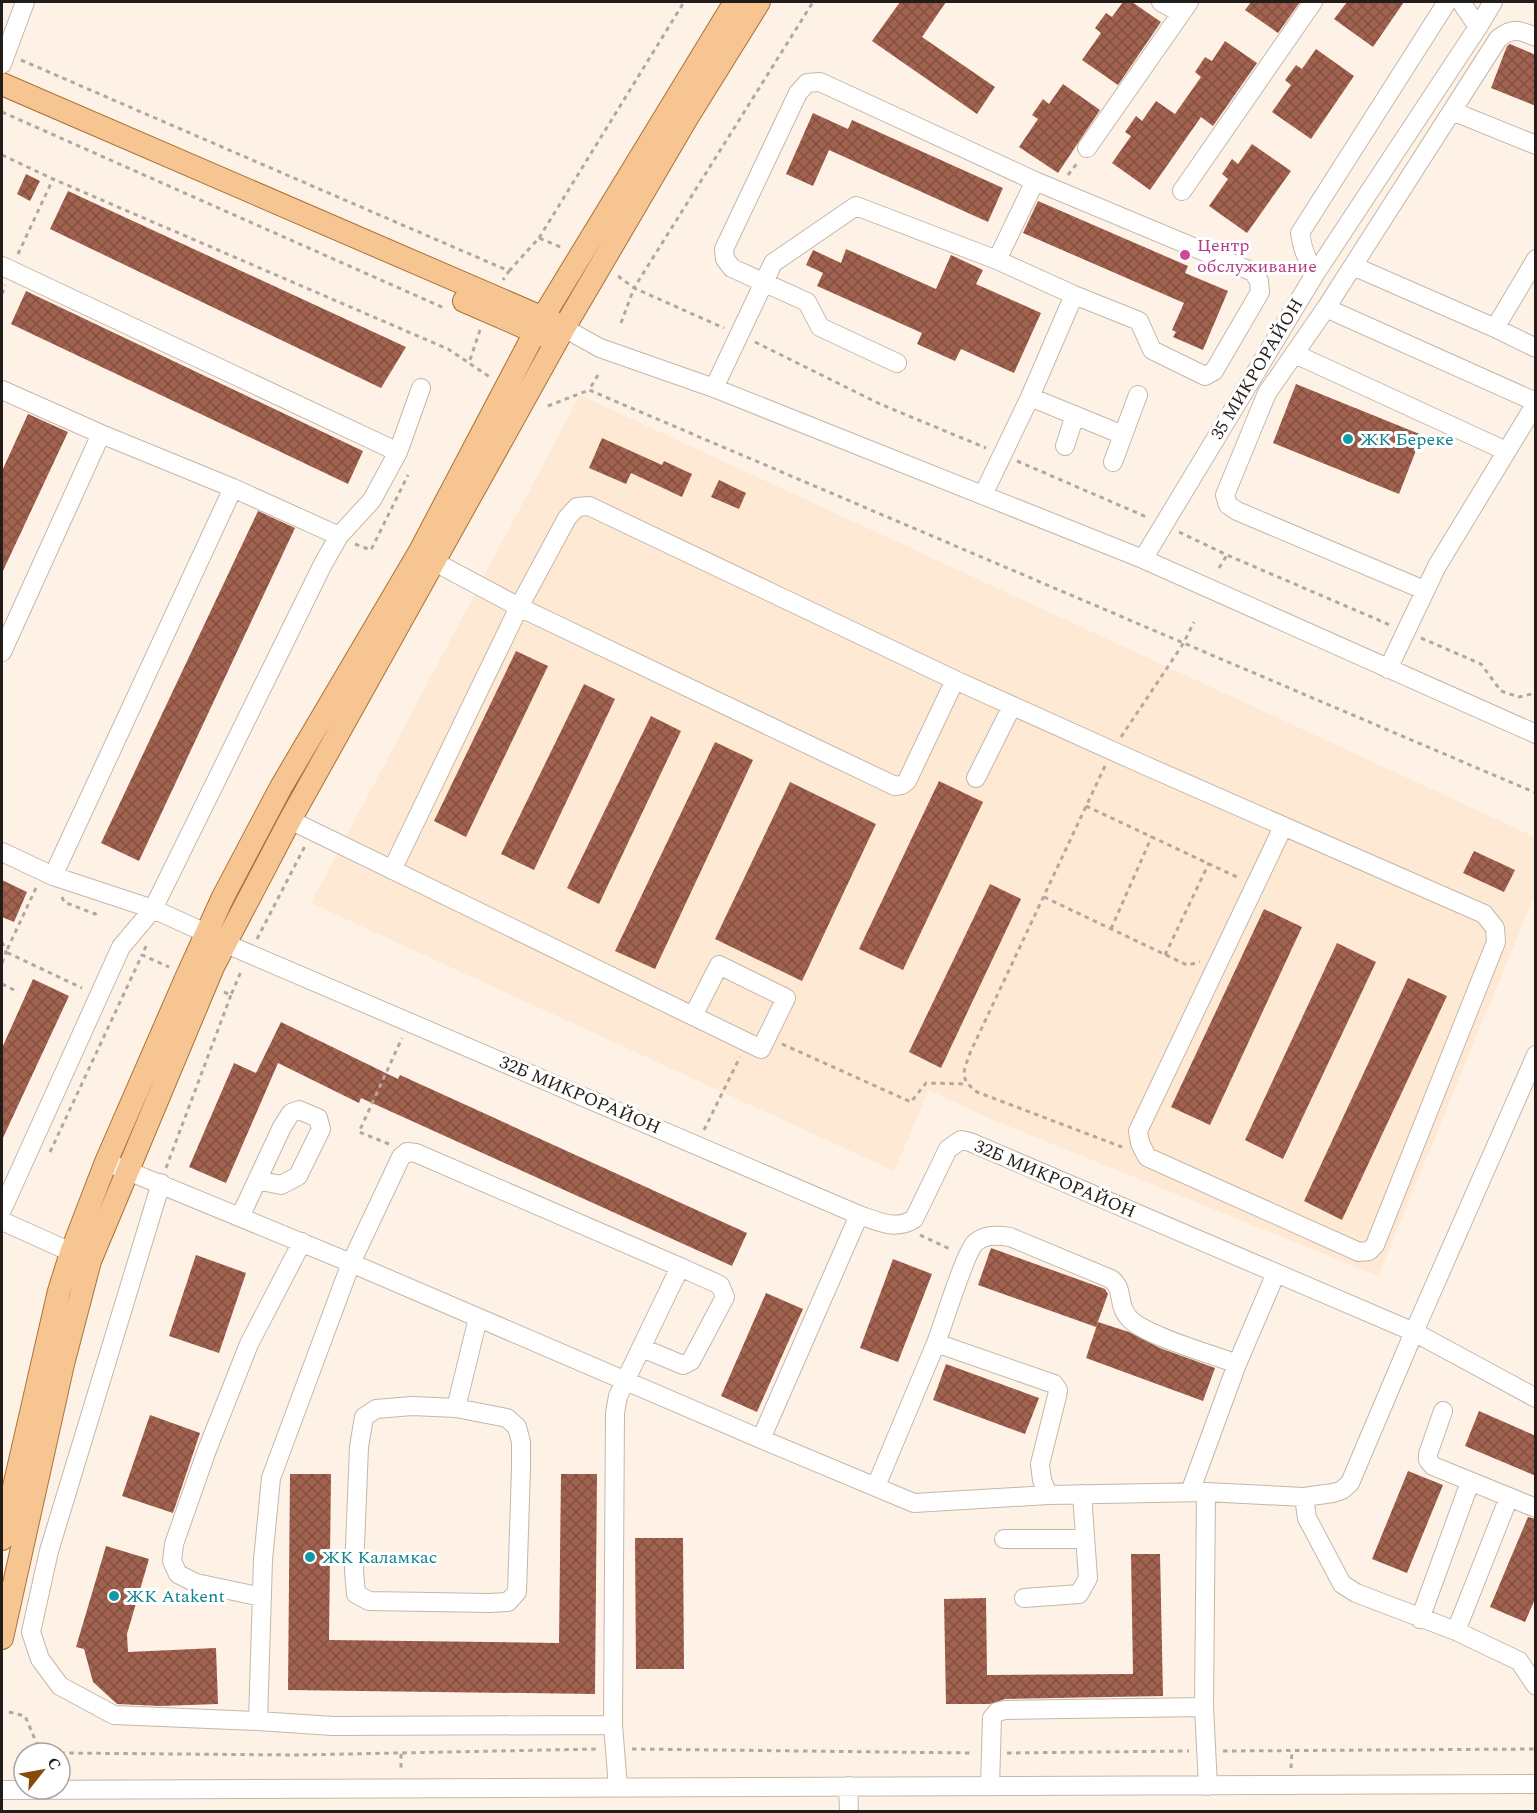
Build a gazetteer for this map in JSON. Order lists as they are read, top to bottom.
{
  "streets": {
    "street": ["35 МИКРОРАЙОН", "32Б МИКРОРАЙОН"]
  },
  "places": [
    "Центр обслуживание",
    "ЖК Береке",
    "ЖК Каламкас",
    "ЖК Atakent"
  ],
  "north": "top right"
}
